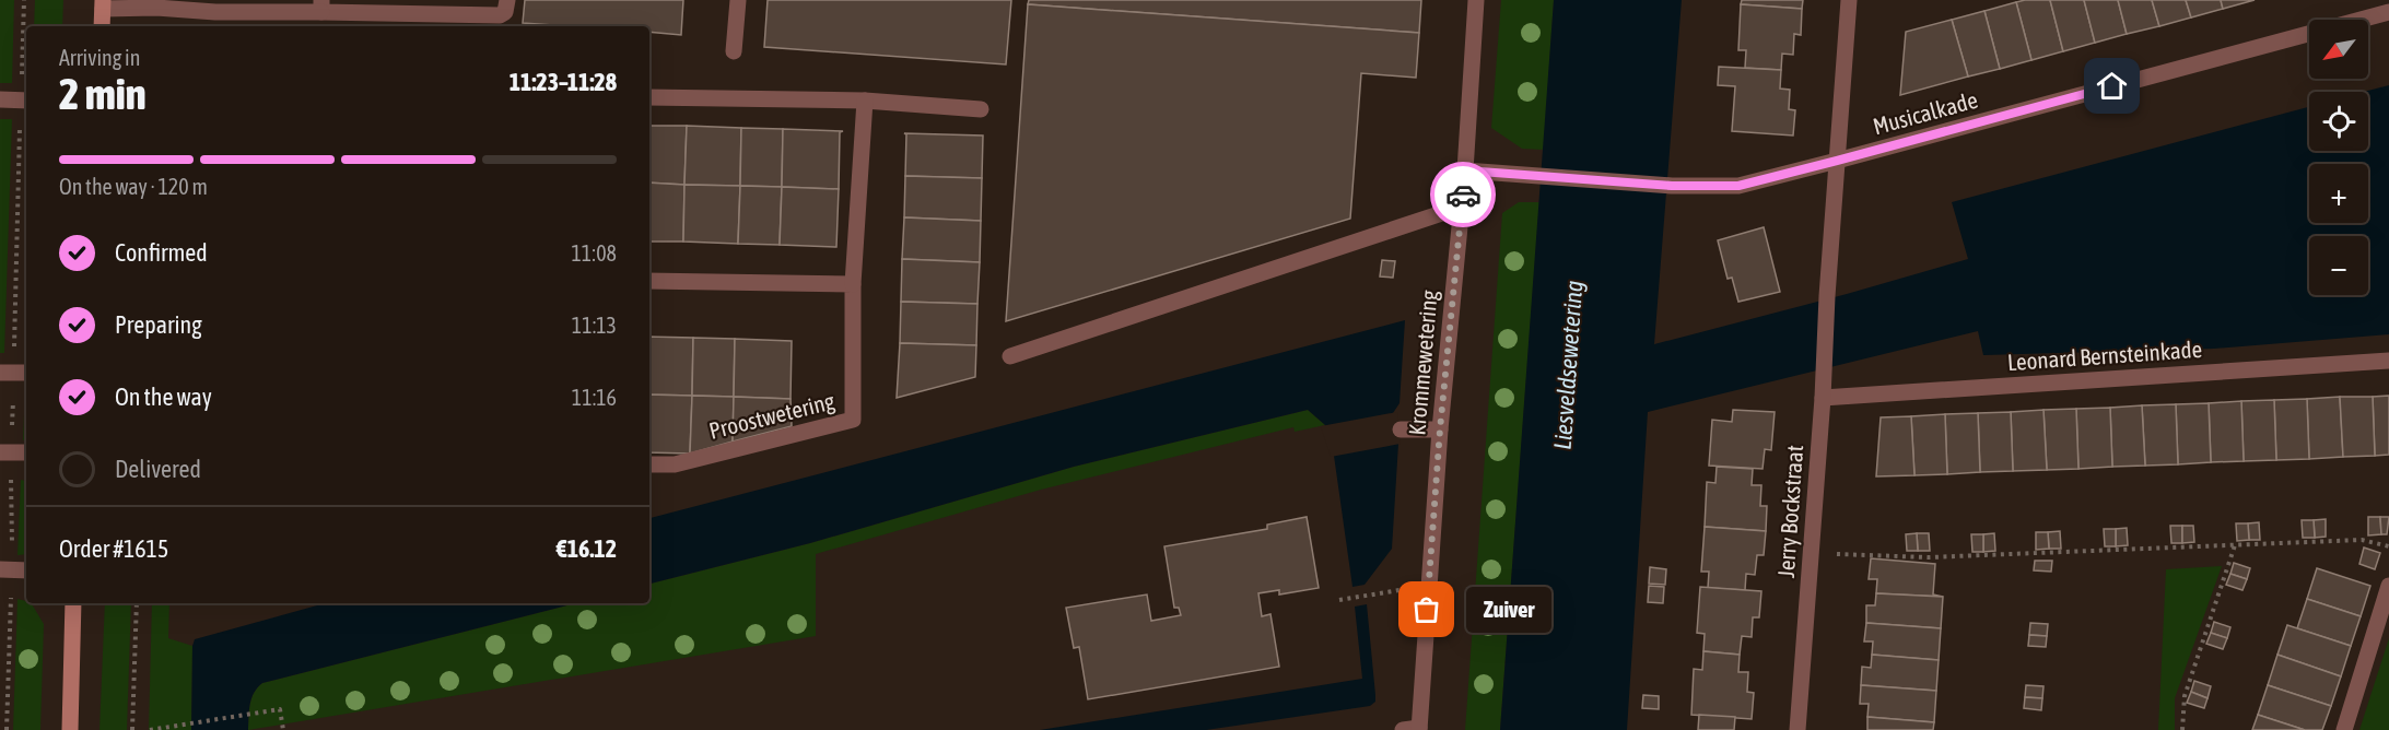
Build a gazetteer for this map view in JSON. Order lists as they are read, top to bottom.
{
  "streets": {
    "street": [
      "Musicalkade",
      "Leonard Bernsteinkade",
      "Krommewetering",
      "Proostwetering",
      "Jerry Bockstraat"
    ]
  },
  "crossings": [
    ["Musicalkade", "Krommewetering"],
    ["Musicalkade", "Jerry Bockstraat"],
    ["Leonard Bernsteinkade", "Jerry Bockstraat"]
  ],
  "water": ["Liesveldsewetering"],
  "places": ["Zuiver"],
  "north": "bottom left",
  "page": {
    "map_buttons": ["+", "−"],
    "heading": ["2 min", "Arriving in", "11:23–11:28"],
    "panel": ["Order #1615", "€16.12"],
    "bar": "On the way · 120 m",
    "list": [
      ["Confirmed", "11:08"],
      ["Preparing", "11:13"],
      ["On the way", "11:16"],
      "Delivered"
    ],
    "bubble": "Zuiver"
  }
}
